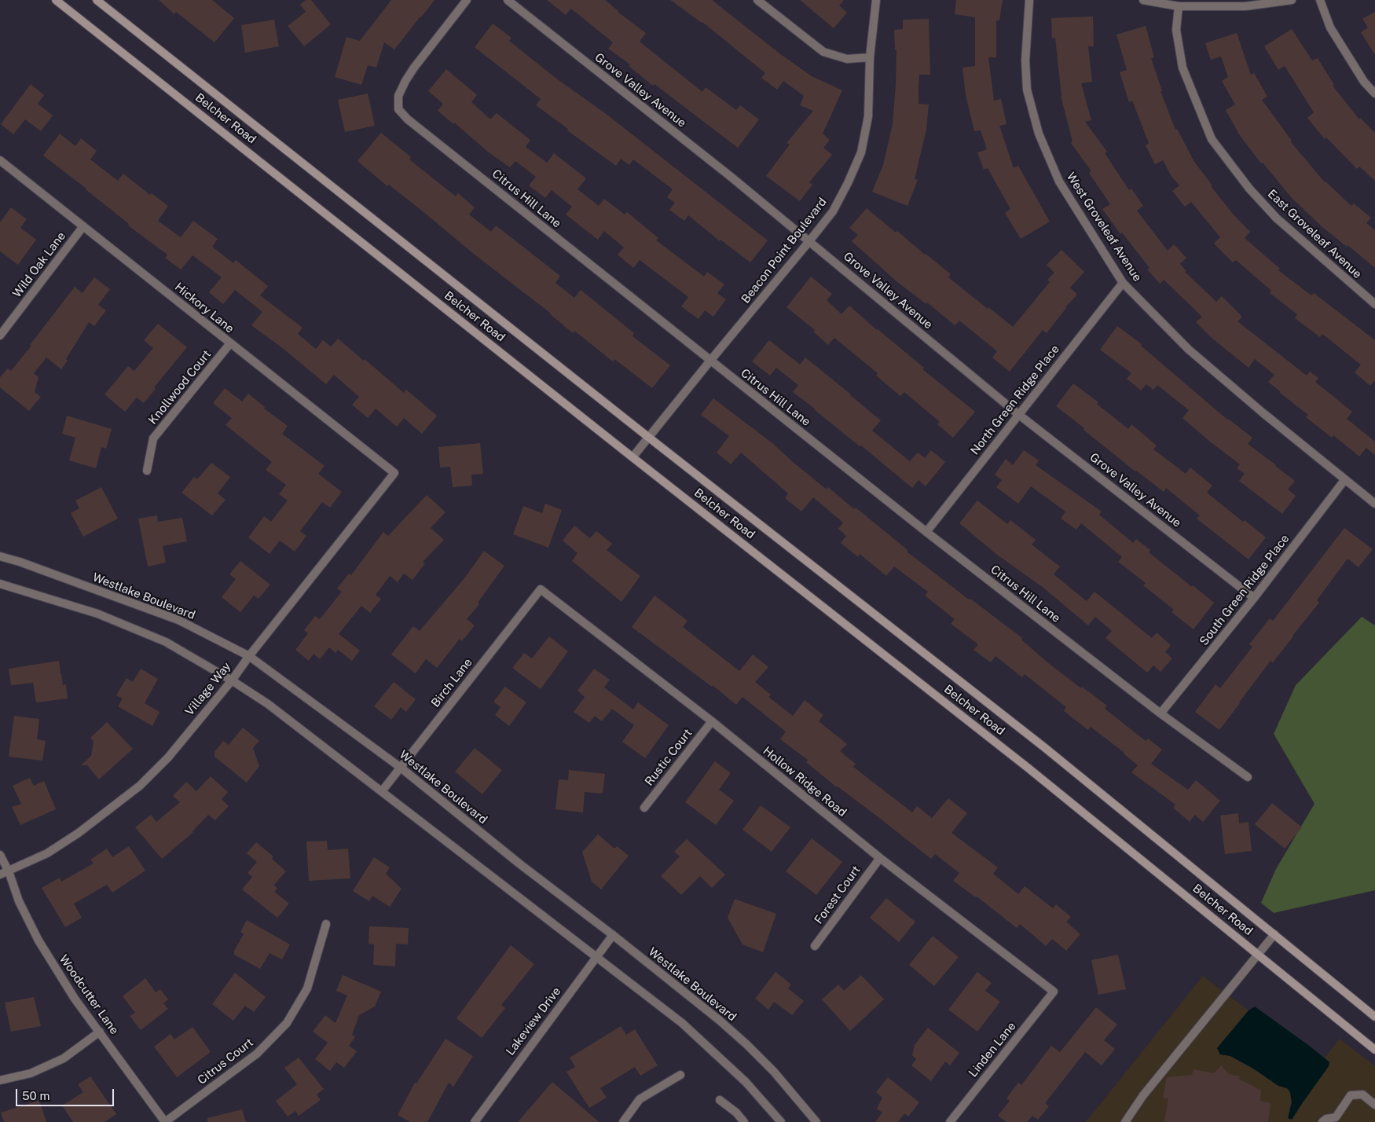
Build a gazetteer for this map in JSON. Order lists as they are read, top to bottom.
{
  "streets": {
    "main road": ["Belcher Road"],
    "street": [
      "Grove Valley Avenue",
      "Citrus Hill Lane",
      "West Groveleaf Avenue",
      "East Groveleaf Avenue",
      "Beacon Point Boulevard",
      "Wild Oak Lane",
      "Hickory Lane",
      "Knollwood Court",
      "North Green Ridge Place",
      "South Green Ridge Place",
      "Westlake Boulevard",
      "Birch Lane",
      "Village Way",
      "Rustic Court",
      "Hollow Ridge Road",
      "Forest Court",
      "Woodcutter Lane",
      "Lakeview Drive",
      "Linden Lane",
      "Citrus Court"
    ]
  },
  "crossings": [
    ["Grove Valley Avenue", "Beacon Point Boulevard"],
    ["Grove Valley Avenue", "North Green Ridge Place"],
    ["Grove Valley Avenue", "South Green Ridge Place"],
    ["Belcher Road", "Beacon Point Boulevard"],
    ["Citrus Hill Lane", "Beacon Point Boulevard"],
    ["Citrus Hill Lane", "North Green Ridge Place"],
    ["Citrus Hill Lane", "South Green Ridge Place"],
    ["West Groveleaf Avenue", "North Green Ridge Place"],
    ["West Groveleaf Avenue", "South Green Ridge Place"],
    ["Wild Oak Lane", "Hickory Lane"],
    ["Hickory Lane", "Knollwood Court"],
    ["Hickory Lane", "Village Way"],
    ["Westlake Boulevard", "Birch Lane"],
    ["Westlake Boulevard", "Village Way"],
    ["Westlake Boulevard", "Lakeview Drive"],
    ["Birch Lane", "Hollow Ridge Road"],
    ["Village Way", "Woodcutter Lane"],
    ["Rustic Court", "Hollow Ridge Road"],
    ["Hollow Ridge Road", "Forest Court"],
    ["Hollow Ridge Road", "Linden Lane"],
    ["Woodcutter Lane", "Citrus Court"]
  ],
  "scale_bar": "50 m"
}
